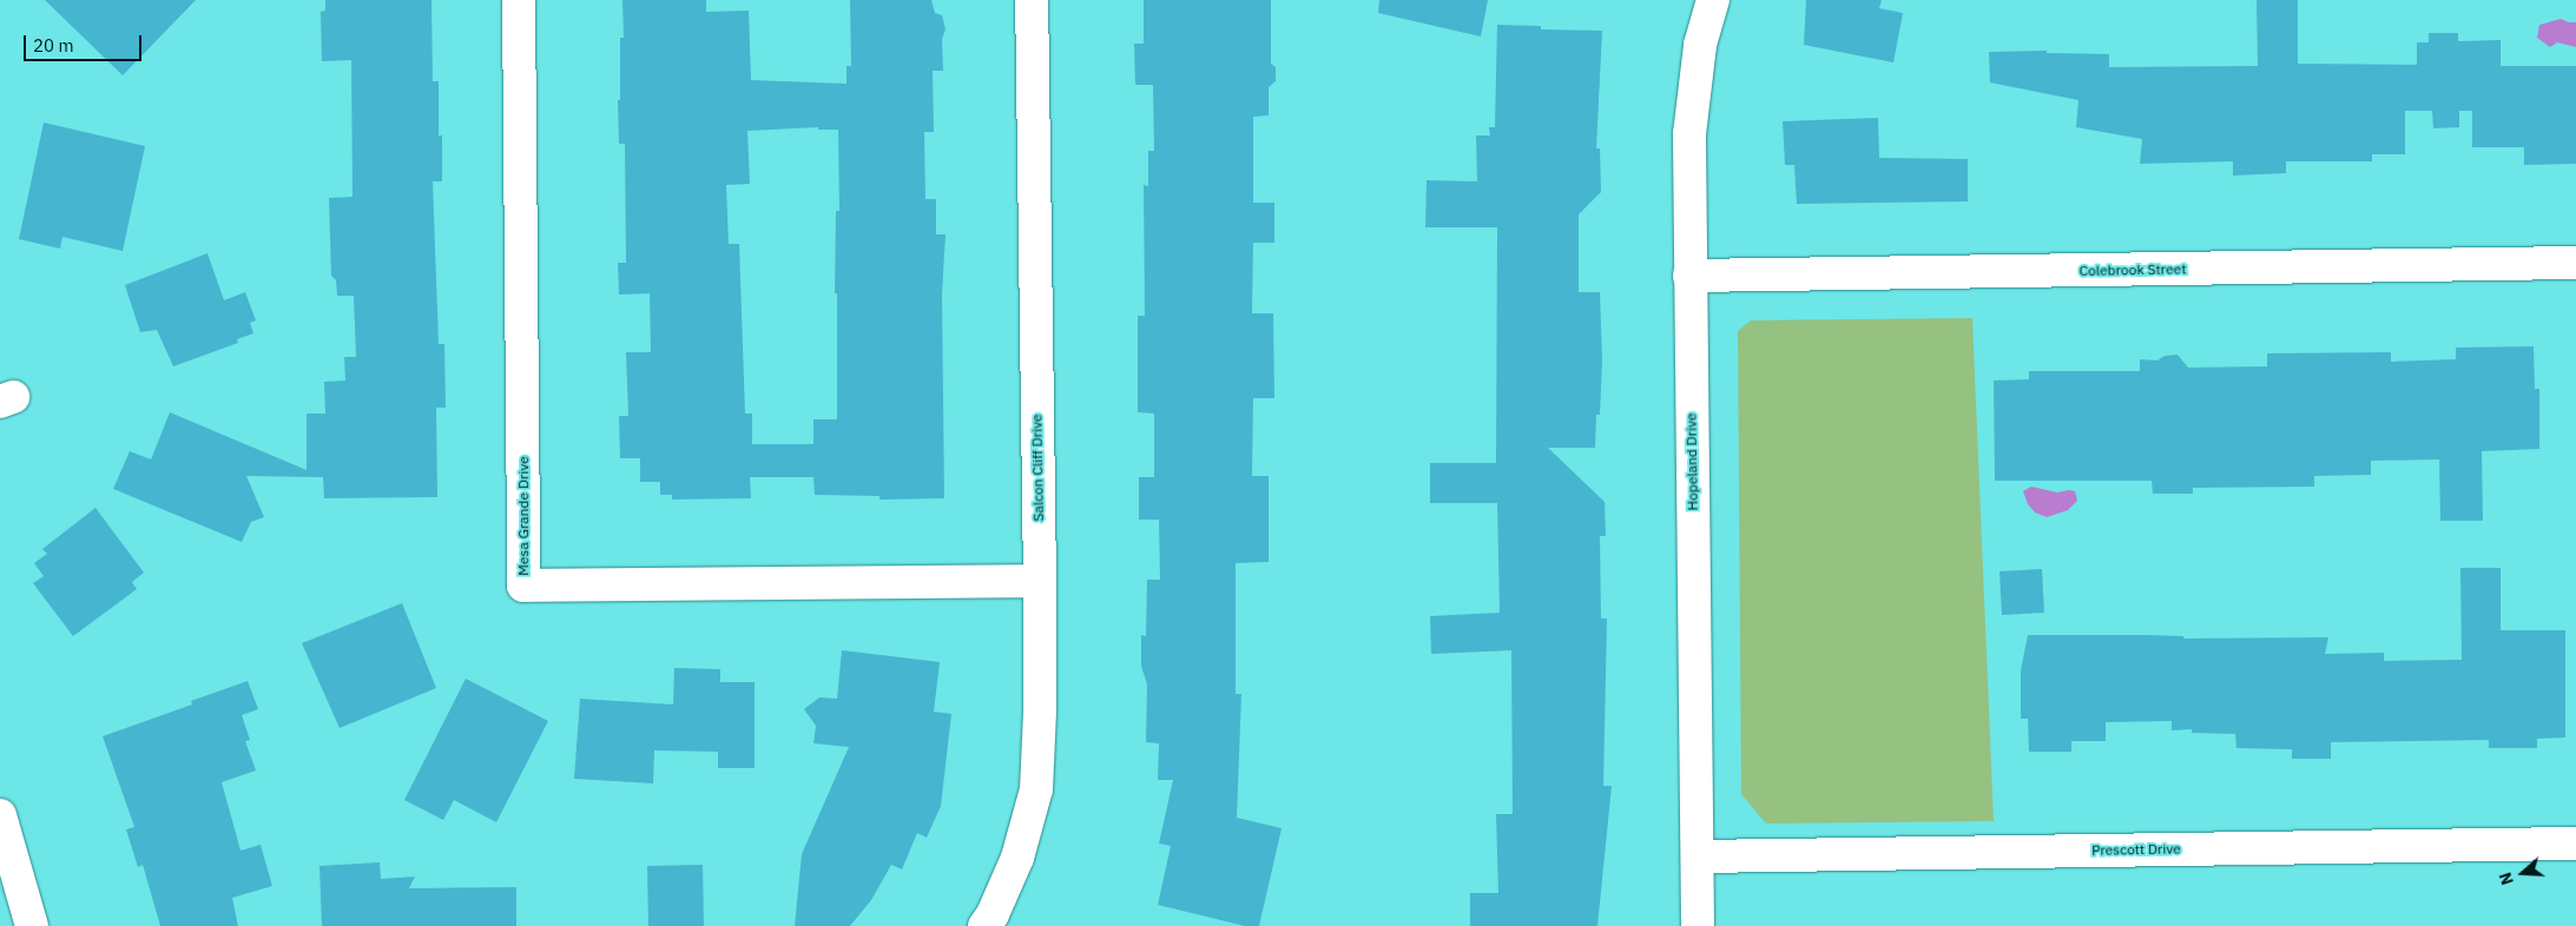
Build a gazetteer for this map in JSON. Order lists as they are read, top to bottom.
{
  "streets": {
    "street": [
      "Colebrook Street",
      "Hopeland Drive",
      "Salcon Cliff Drive",
      "Mesa Grande Drive",
      "Prescott Drive"
    ]
  },
  "crossings": [
    ["Colebrook Street", "Hopeland Drive"],
    ["Hopeland Drive", "Prescott Drive"],
    ["Salcon Cliff Drive", "Mesa Grande Drive"]
  ],
  "scale_bar": "20 m",
  "north": "left"
}
